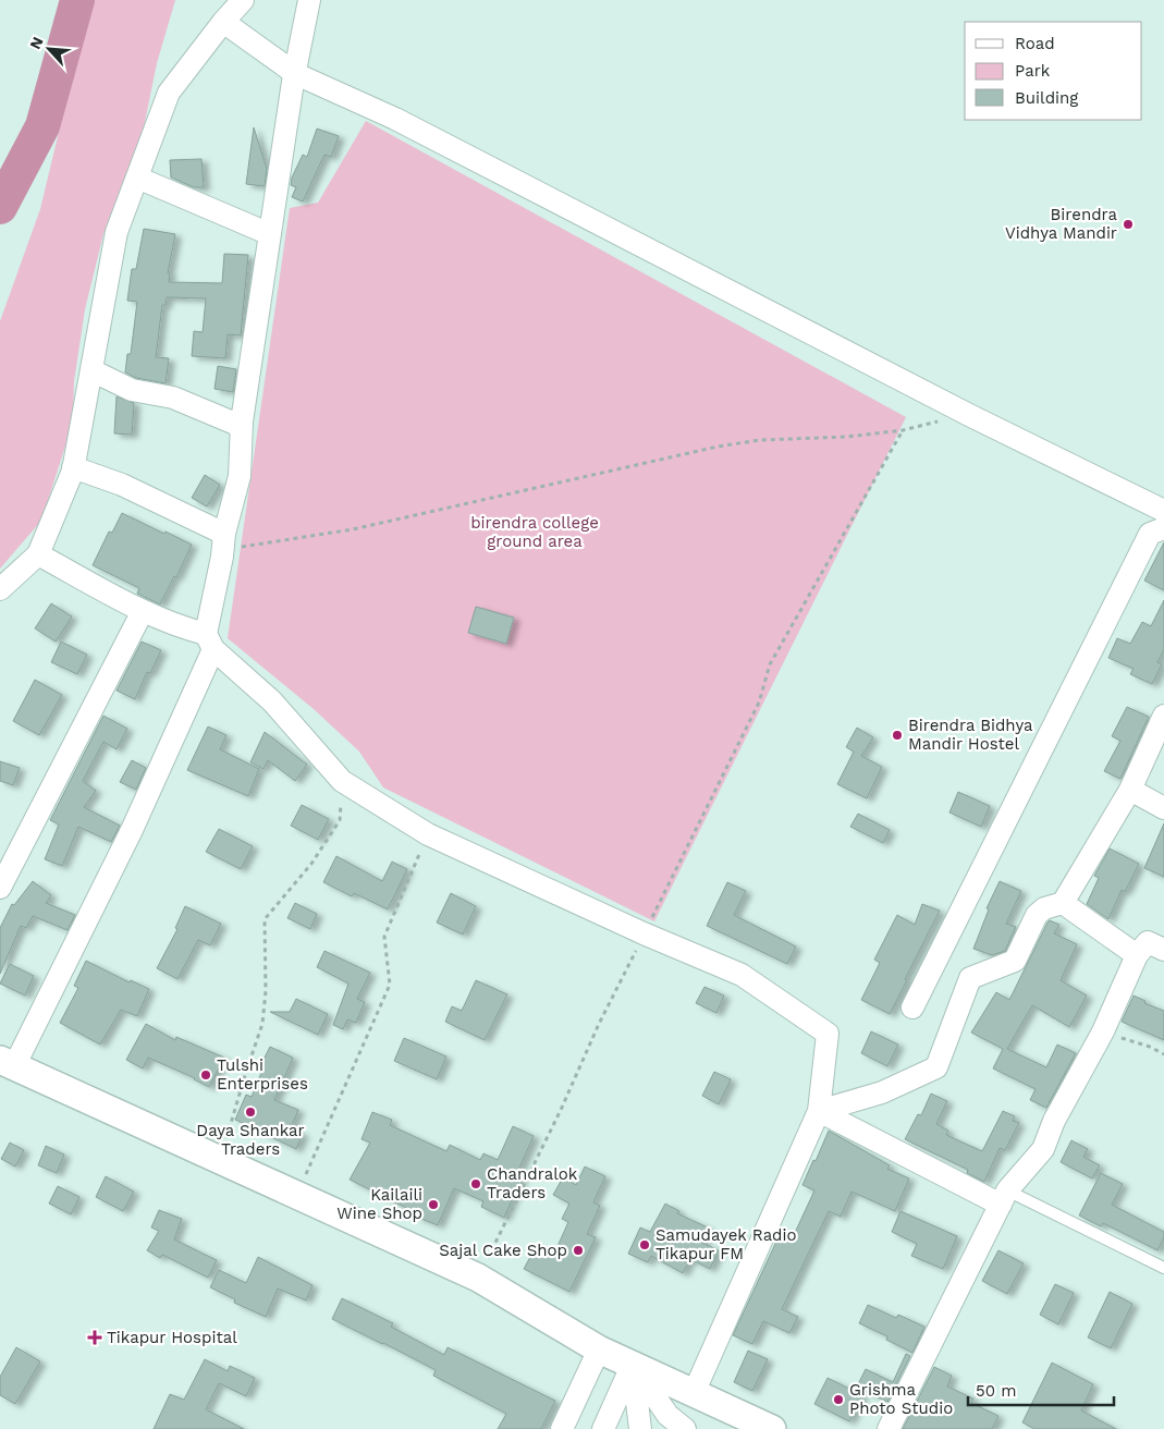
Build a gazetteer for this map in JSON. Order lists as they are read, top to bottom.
{
  "parks": ["birendra college ground area"],
  "places": {
    "other": [
      "Birendra Vidhya Mandir",
      "Birendra Bidhya Mandir Hostel",
      "Tulshi Enterprises",
      "Daya Shankar Traders",
      "Chandralok Traders",
      "Kailaili Wine Shop",
      "Samudayek Radio Tikapur FM",
      "Sajal Cake Shop",
      "Grishma Photo Studio"
    ],
    "health": ["Tikapur Hospital"]
  },
  "legend": ["Road", "Park", "Building"],
  "scale_bar": "50 m",
  "north": "top left"
}
